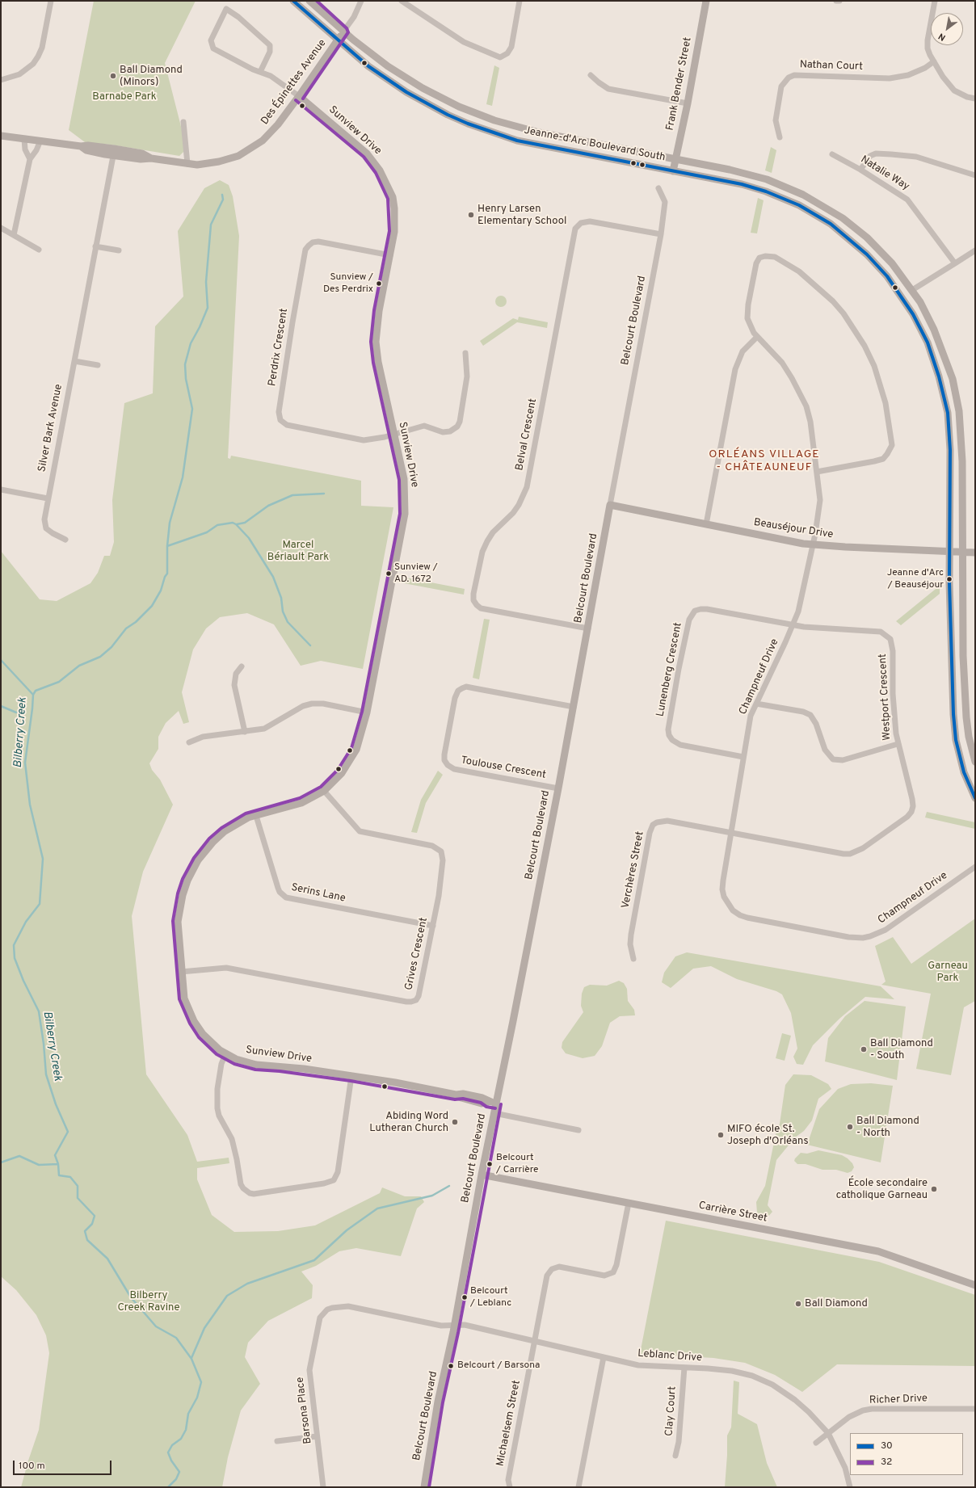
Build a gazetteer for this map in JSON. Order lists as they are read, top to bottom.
{
  "streets": {
    "street": [
      "Nathan Court",
      "Des Épinettes Avenue",
      "Frank Bender Street",
      "Sunview Drive",
      "Jeanne-d'Arc Boulevard South",
      "Natalie Way",
      "Belcourt Boulevard",
      "Perdrix Crescent",
      "Silver Bark Avenue",
      "Belval Crescent",
      "Beauséjour Drive",
      "Lunenberg Crescent",
      "Champneuf Drive",
      "Westport Crescent",
      "Toulouse Crescent",
      "Verchères Street",
      "Serins Lane",
      "Grives Crescent",
      "Carrière Street",
      "Leblanc Drive",
      "Richer Drive",
      "Barsona Place",
      "Clay Court",
      "Michaelsem Street"
    ]
  },
  "crossings": [
    ["Des Épinettes Avenue", "Sunview Drive"],
    ["Des Épinettes Avenue", "Jeanne-d'Arc Boulevard South"],
    ["Des Épinettes Avenue", "Silver Bark Avenue"],
    ["Frank Bender Street", "Jeanne-d'Arc Boulevard South"],
    ["Sunview Drive", "Belcourt Boulevard"],
    ["Sunview Drive", "Perdrix Crescent"],
    ["Sunview Drive", "Serins Lane"],
    ["Sunview Drive", "Grives Crescent"],
    ["Jeanne-d'Arc Boulevard South", "Beauséjour Drive"],
    ["Belcourt Boulevard", "Belval Crescent"],
    ["Belcourt Boulevard", "Beauséjour Drive"],
    ["Belcourt Boulevard", "Toulouse Crescent"],
    ["Belcourt Boulevard", "Carrière Street"],
    ["Belcourt Boulevard", "Leblanc Drive"],
    ["Belcourt Boulevard", "Barsona Place"],
    ["Beauséjour Drive", "Champneuf Drive"],
    ["Lunenberg Crescent", "Champneuf Drive"],
    ["Lunenberg Crescent", "Westport Crescent"],
    ["Champneuf Drive", "Westport Crescent"],
    ["Champneuf Drive", "Verchères Street"],
    ["Westport Crescent", "Verchères Street"],
    ["Serins Lane", "Grives Crescent"],
    ["Carrière Street", "Michaelsem Street"],
    ["Leblanc Drive", "Richer Drive"],
    ["Leblanc Drive", "Barsona Place"],
    ["Leblanc Drive", "Clay Court"],
    ["Leblanc Drive", "Michaelsem Street"]
  ],
  "districts": ["ORLÉANS VILLAGE - CHÂTEAUNEUF"],
  "water": ["Bilberry Creek"],
  "parks": [
    "Barnabe Park",
    "Marcel Bériault Park",
    "Garneau Park",
    "Bilberry Creek Ravine"
  ],
  "places": [
    "Ball Diamond (Minors)",
    "Henry Larsen Elementary School",
    "Sunview / Des Perdrix",
    "Sunview / AD. 1672",
    "Jeanne d'Arc / Beauséjour",
    "Ball Diamond - South",
    "Abiding Word Lutheran Church",
    "Ball Diamond - North",
    "MIFO école St. Joseph d'Orléans",
    "Belcourt / Carrière",
    "École secondaire catholique Garneau",
    "Belcourt / Leblanc",
    "Ball Diamond",
    "Belcourt / Barsona"
  ],
  "lines": ["transit line 30", "transit line 32"],
  "legend": ["30", "32"],
  "scale_bar": "100 m",
  "north": "bottom left"
}
